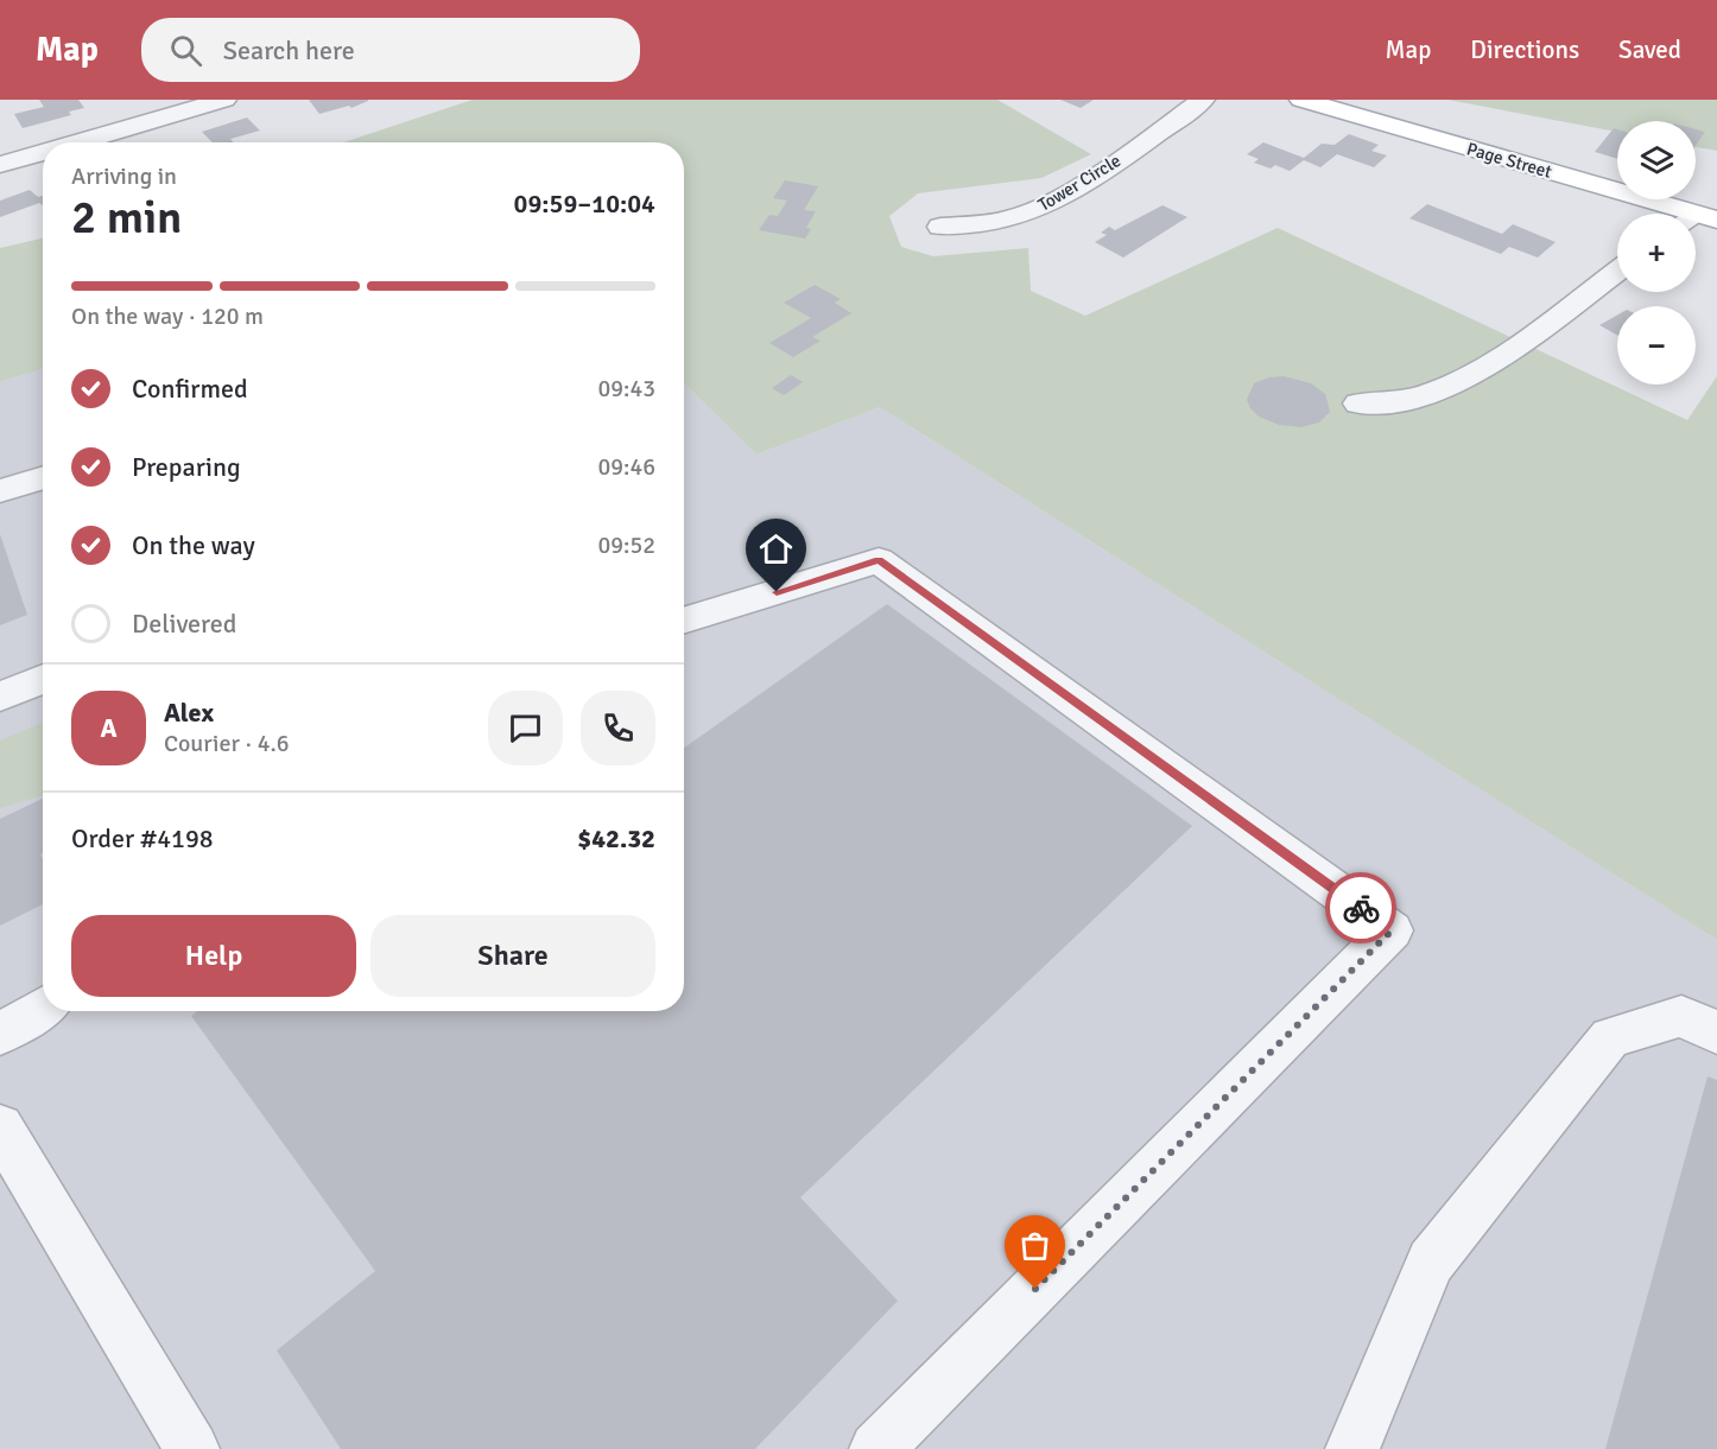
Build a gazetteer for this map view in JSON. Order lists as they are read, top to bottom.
{
  "streets": {
    "main road": ["Page Street"],
    "street": ["Tower Circle"]
  },
  "page": {
    "header": "Map",
    "search": "Search here",
    "nav": ["Map", "Directions", "Saved"],
    "map_buttons": ["+", "−"],
    "heading": ["2 min", "Arriving in", "09:59–10:04"],
    "panel": [
      "Alex",
      "Courier · 4.6",
      "Order #4198",
      "$42.32"
    ],
    "bar": "On the way · 120 m",
    "list": [
      ["Confirmed", "09:43"],
      ["Preparing", "09:46"],
      ["On the way", "09:52"],
      "Delivered"
    ],
    "round": "A",
    "buttons": ["Help", "Share"]
  }
}
